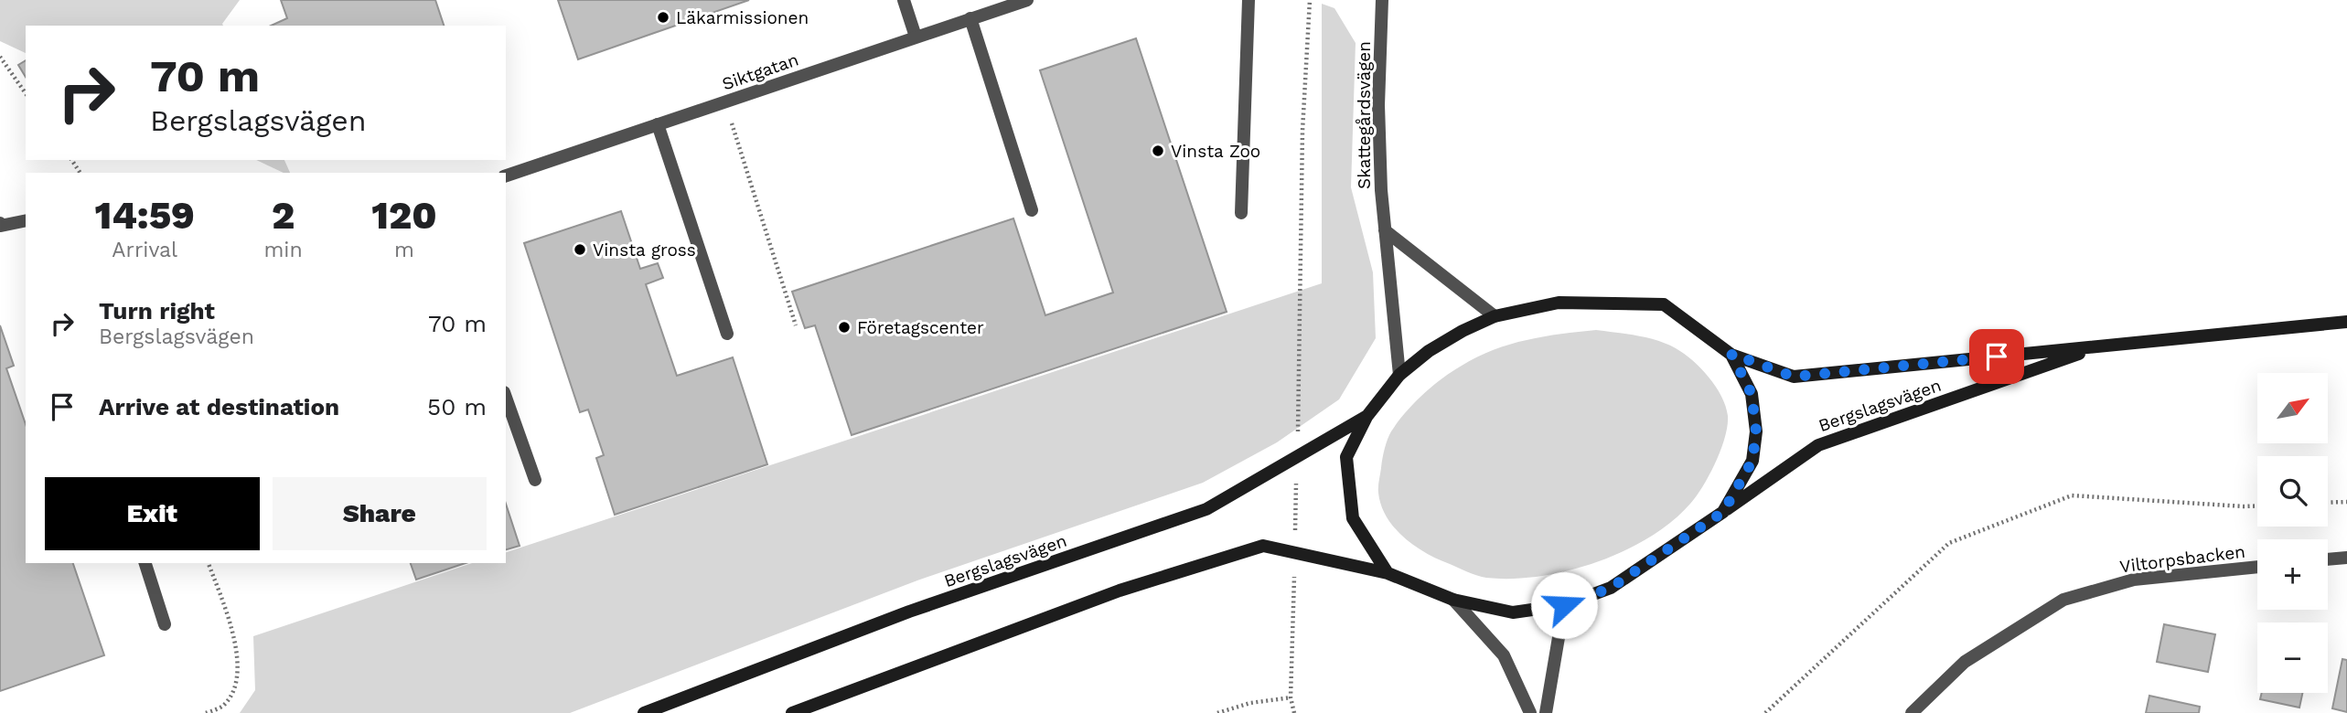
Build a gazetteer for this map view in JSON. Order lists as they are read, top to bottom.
{
  "streets": {
    "main road": ["Bergslagsvägen"],
    "street": ["Siktgatan", "Skattegårdsvägen", "Viltorpsbacken"]
  },
  "crossings": [
    ["Skattegårdsvägen", "Bergslagsvägen"]
  ],
  "places": [
    "Läkarmissionen",
    "Vinsta Zoo",
    "Vinsta gross",
    "Företagscenter"
  ],
  "north": "top right",
  "page": {
    "turn": ["70 m", "Bergslagsvägen"],
    "eta": [
      "14:59",
      "Arrival",
      "2",
      "min",
      "120",
      "m"
    ],
    "list": [
      {
        "name": "Turn right",
        "note": "Bergslagsvägen",
        "value": "70 m"
      },
      {
        "name": "Arrive at destination",
        "value": "50 m"
      }
    ],
    "map_buttons": ["+", "−"],
    "buttons": ["Exit", "Share"]
  }
}
